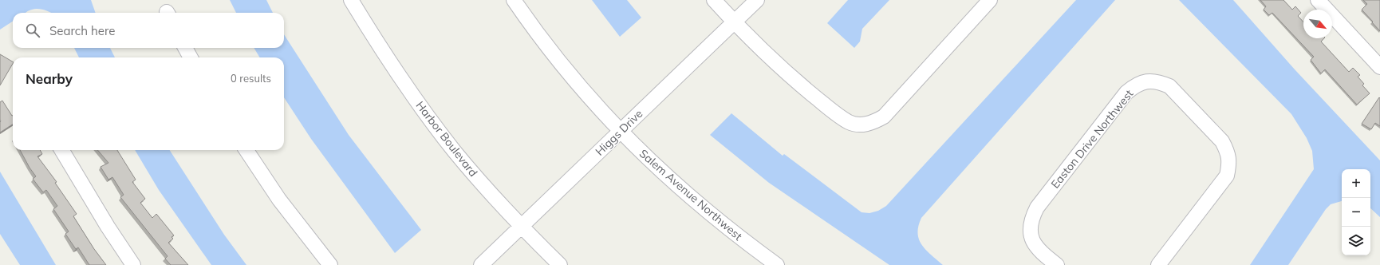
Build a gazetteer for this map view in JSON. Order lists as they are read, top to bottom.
{
  "streets": {
    "street": [
      "Higgs Drive",
      "Harbor Boulevard",
      "Easton Drive Northwest",
      "Salem Avenue Northwest"
    ]
  },
  "crossings": [
    ["Higgs Drive", "Harbor Boulevard"],
    ["Higgs Drive", "Salem Avenue Northwest"]
  ],
  "north": "bottom right",
  "page": {
    "search": "Search here",
    "heading": ["Nearby", "0 results"],
    "map_buttons": ["+", "−"]
  }
}
